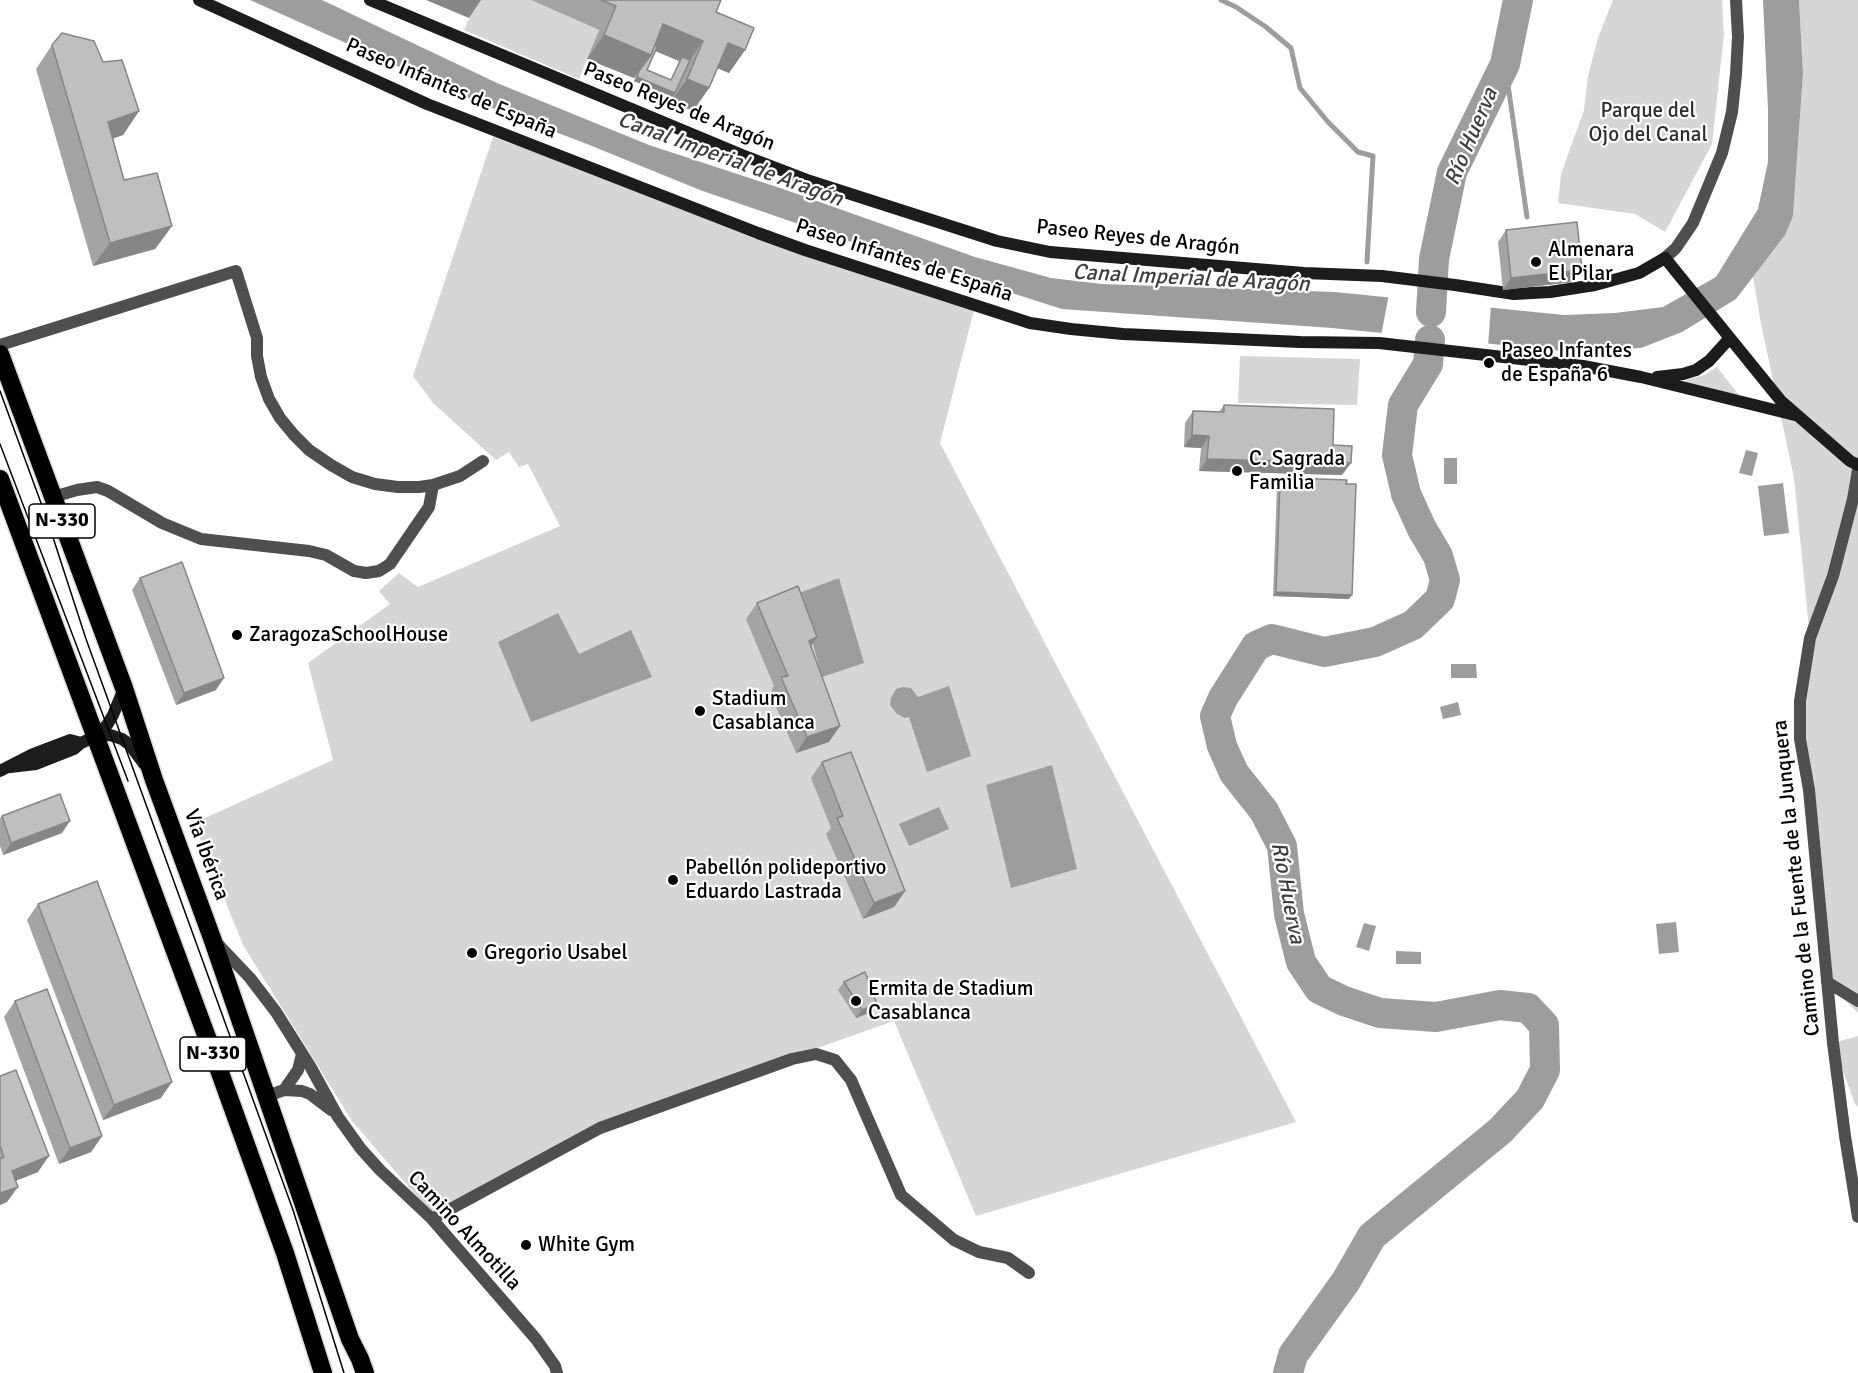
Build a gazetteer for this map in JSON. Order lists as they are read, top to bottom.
{
  "streets": {
    "highway": ["N-330", "Vía Ibérica"],
    "street": [
      "Paseo Infantes de España",
      "Paseo Reyes de Aragón",
      "Camino de la Fuente de la Junquera",
      "Camino Almotilla"
    ]
  },
  "crossings": [
    ["Paseo Infantes de España", "Paseo Reyes de Aragón"],
    ["Vía Ibérica", "Camino Almotilla"]
  ],
  "water": ["Río Huerva", "Canal Imperial de Aragón"],
  "parks": ["Parque del Ojo del Canal"],
  "places": [
    "Almenara El Pilar",
    "Paseo Infantes de España 6",
    "C. Sagrada Familia",
    "ZaragozaSchoolHouse",
    "Stadium Casablanca",
    "Pabellón polideportivo Eduardo Lastrada",
    "Gregorio Usabel",
    "Ermita de Stadium Casablanca",
    "White Gym"
  ]
}
